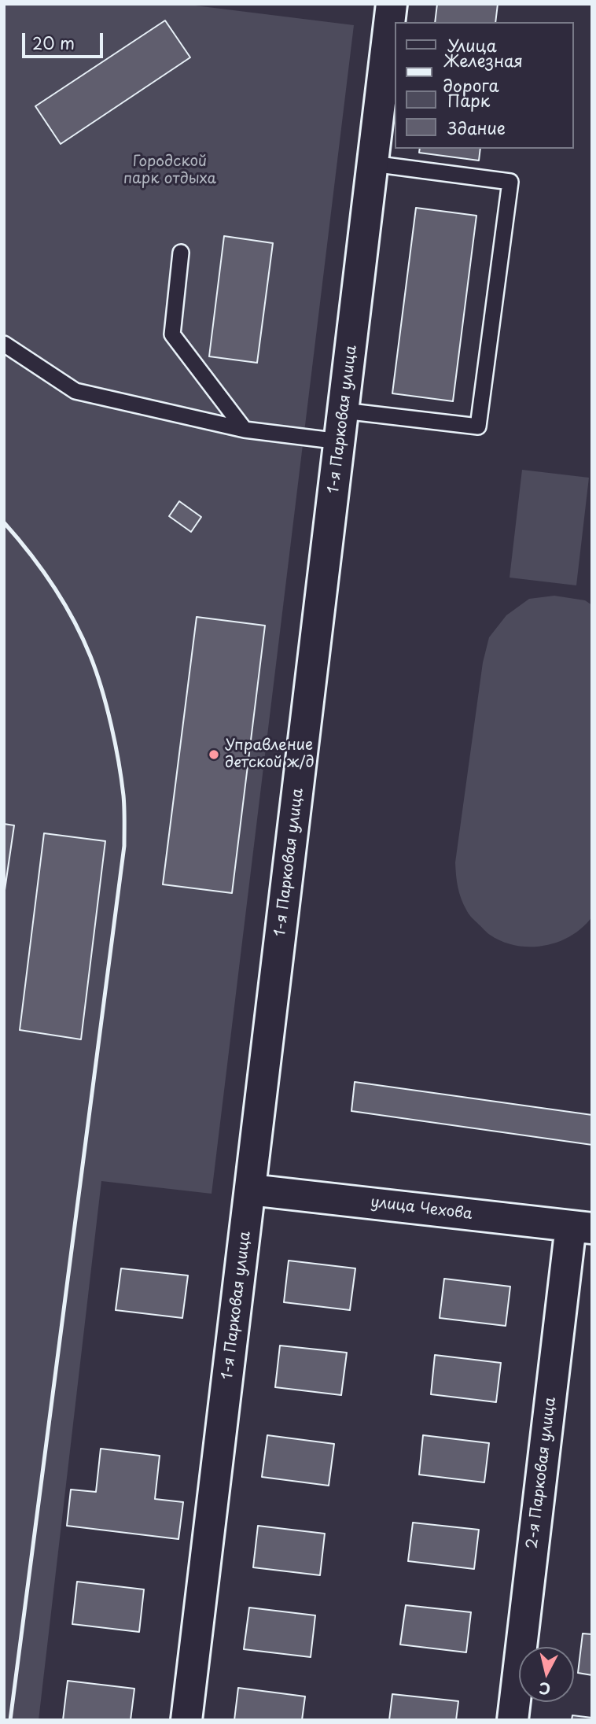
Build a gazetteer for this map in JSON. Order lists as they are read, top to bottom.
{
  "streets": {
    "street": ["1-я Парковая улица", "улица Чехова", "2-я Парковая улица"]
  },
  "crossings": [
    ["1-я Парковая улица", "улица Чехова"],
    ["улица Чехова", "2-я Парковая улица"]
  ],
  "parks": ["Городской парк отдыха"],
  "places": ["Управление детской ж/д"],
  "legend": [
    "Улица",
    "Железная дорога",
    "Парк",
    "Здание"
  ],
  "scale_bar": "20 m",
  "north": "bottom"
}
